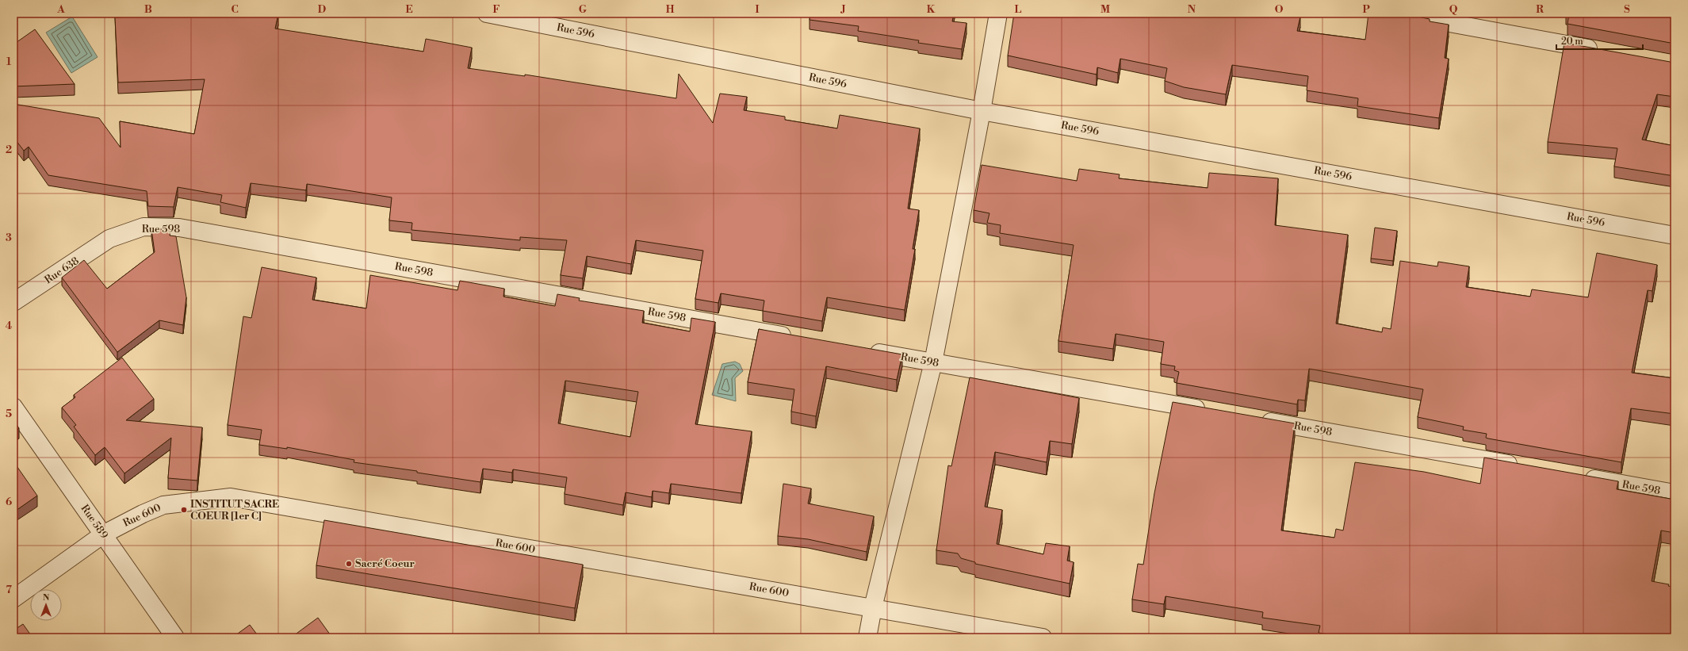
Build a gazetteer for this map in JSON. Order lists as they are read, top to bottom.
{
  "streets": {
    "street": [
      "Rue 596",
      "Rue 598",
      "Rue 638",
      "Rue 600",
      "Rue 589"
    ]
  },
  "crossings": [
    ["Rue 598", "Rue 638"],
    ["Rue 600", "Rue 589"]
  ],
  "places": ["INSTITUT SACRE COEUR [1er C]", "Sacré Coeur"],
  "scale_bar": "20 m",
  "north": "top",
  "grid": {
    "columns": [
      "A",
      "B",
      "C",
      "D",
      "E",
      "F",
      "G",
      "H",
      "I",
      "J",
      "K",
      "L",
      "M",
      "N",
      "O",
      "P",
      "Q",
      "R",
      "S"
    ],
    "rows": [
      "1",
      "2",
      "3",
      "4",
      "5",
      "6",
      "7"
    ]
  }
}
